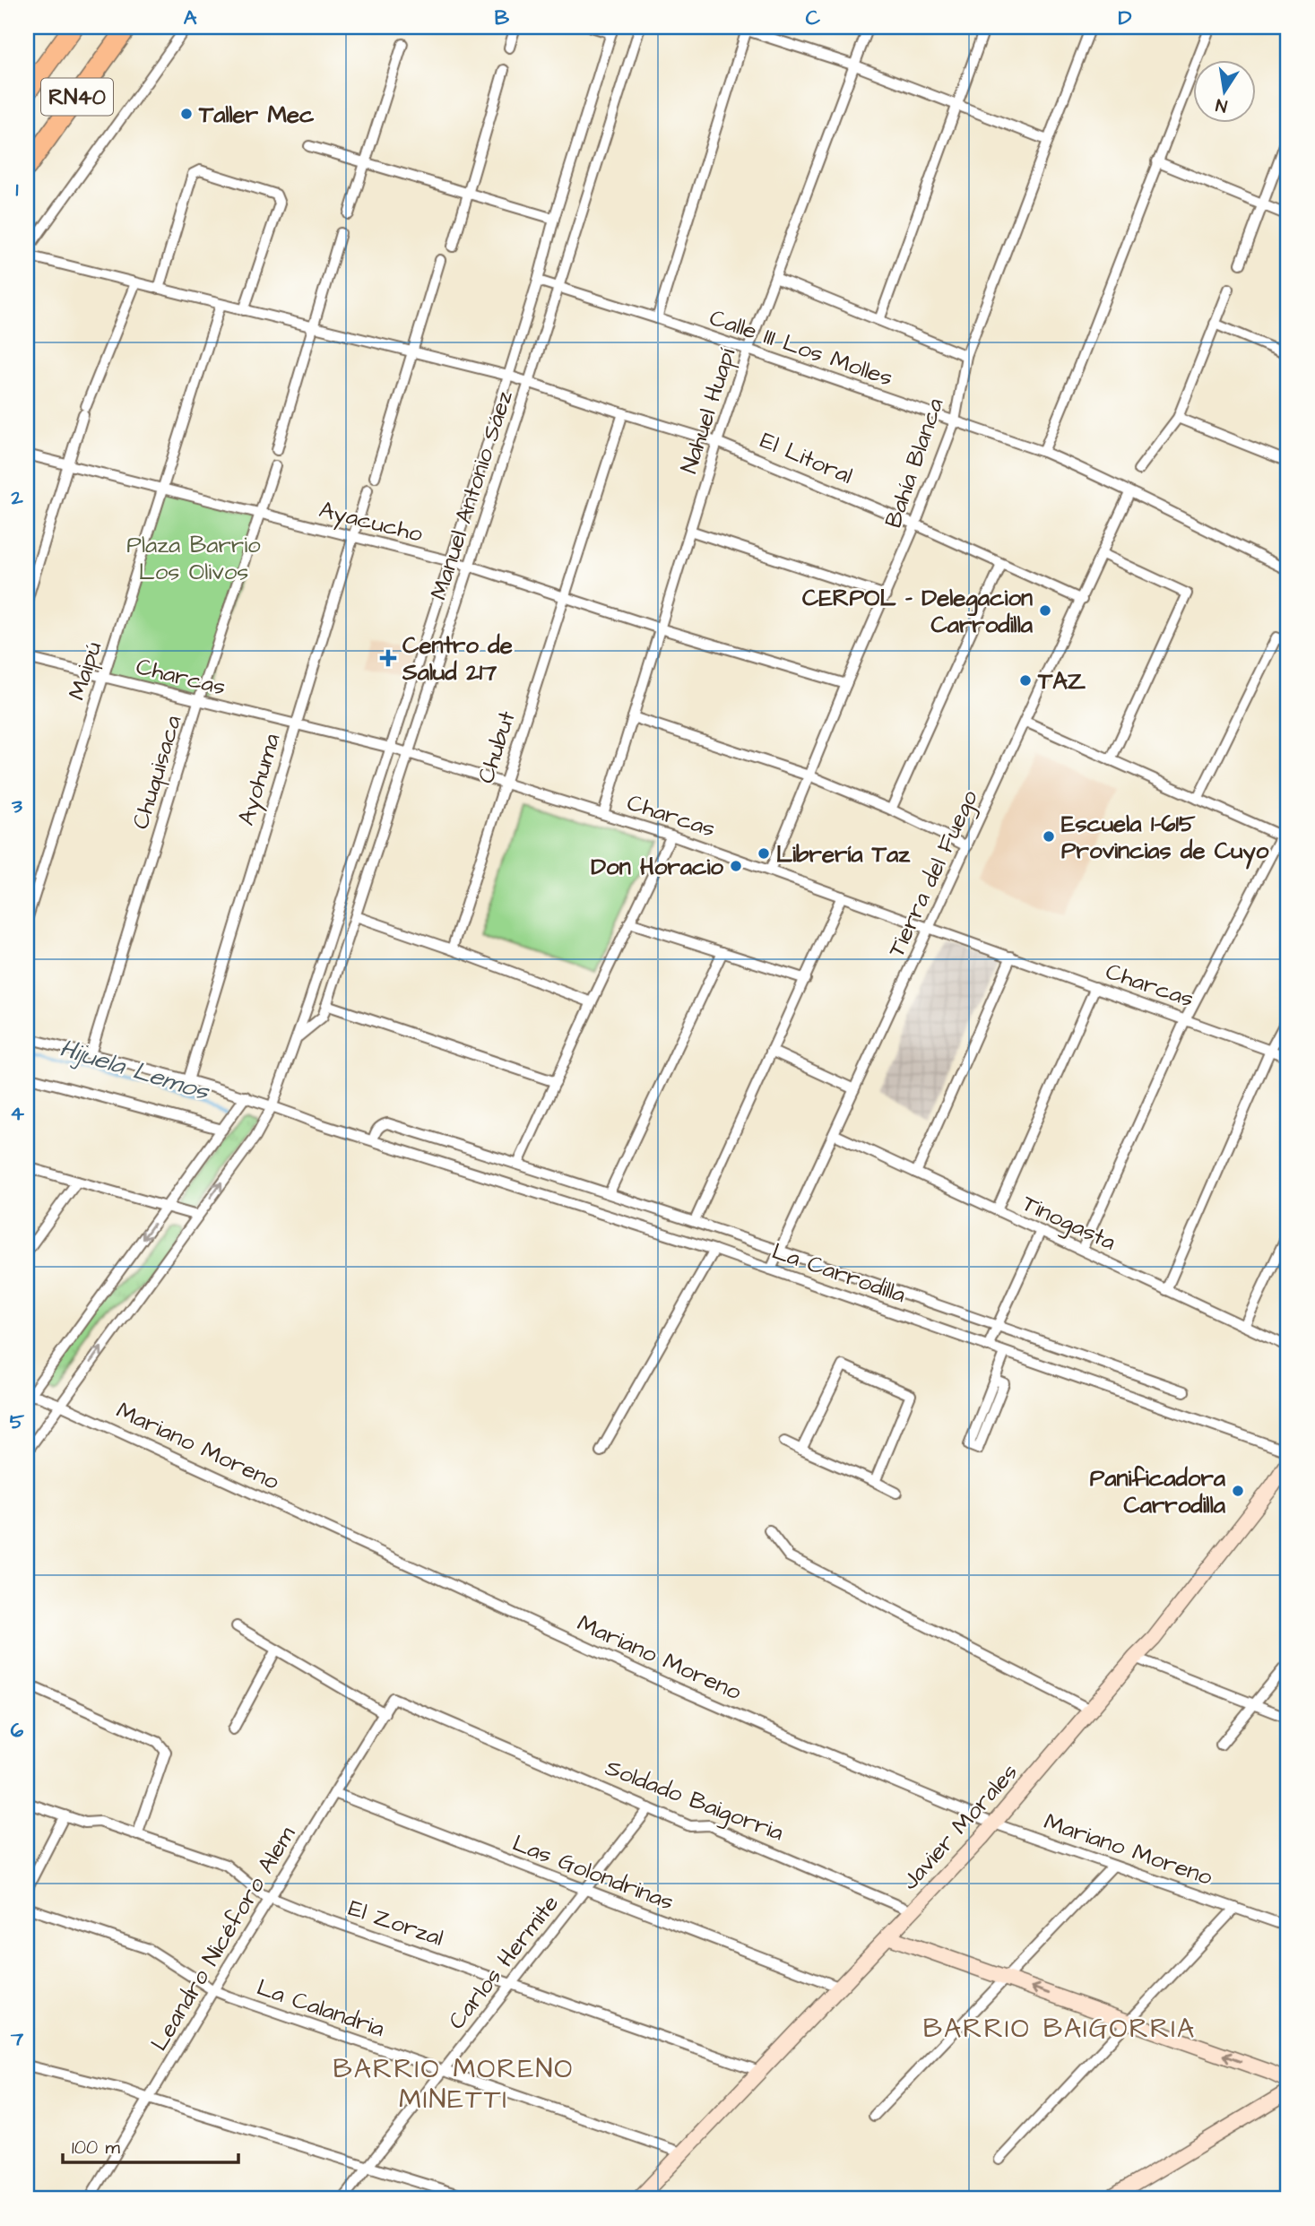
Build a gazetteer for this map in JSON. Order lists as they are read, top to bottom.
{
  "streets": {
    "highway": ["RN40"],
    "street": [
      "Calle III Los Molles",
      "Nahuel Huapí",
      "El Litoral",
      "Bahía Blanca",
      "Manuel Antonio Sáez",
      "Ayacucho",
      "Maipú",
      "Charcas",
      "Chubut",
      "Chuquisaca",
      "Ayohuma",
      "Tierra del Fuego",
      "Tinogasta",
      "La Carrodilla",
      "Mariano Moreno",
      "Soldado Baigorria",
      "Javier Morales",
      "Las Golondrinas",
      "El Zorzal",
      "Leandro Nicéforo Alem",
      "Carlos Hermite",
      "La Calandria"
    ]
  },
  "crossings": [
    ["Calle III Los Molles", "Nahuel Huapí"],
    ["Calle III Los Molles", "Bahía Blanca"],
    ["Calle III Los Molles", "Manuel Antonio Sáez"],
    ["Calle III Los Molles", "Tierra del Fuego"],
    ["Nahuel Huapí", "El Litoral"],
    ["Nahuel Huapí", "Ayacucho"],
    ["Nahuel Huapí", "Charcas"],
    ["El Litoral", "Bahía Blanca"],
    ["El Litoral", "Manuel Antonio Sáez"],
    ["El Litoral", "Maipú"],
    ["El Litoral", "Chubut"],
    ["El Litoral", "Tierra del Fuego"],
    ["Bahía Blanca", "Ayacucho"],
    ["Bahía Blanca", "Charcas"],
    ["Manuel Antonio Sáez", "Ayacucho"],
    ["Manuel Antonio Sáez", "Charcas"],
    ["Manuel Antonio Sáez", "La Carrodilla"],
    ["Manuel Antonio Sáez", "Mariano Moreno"],
    ["Ayacucho", "Maipú"],
    ["Ayacucho", "Chubut"],
    ["Ayacucho", "Chuquisaca"],
    ["Ayacucho", "Ayohuma"],
    ["Maipú", "Charcas"],
    ["Charcas", "Chubut"],
    ["Charcas", "Chuquisaca"],
    ["Charcas", "Ayohuma"],
    ["Charcas", "Tierra del Fuego"],
    ["Chuquisaca", "La Carrodilla"],
    ["Ayohuma", "La Carrodilla"],
    ["Tierra del Fuego", "Tinogasta"],
    ["Tierra del Fuego", "La Carrodilla"],
    ["Mariano Moreno", "Javier Morales"],
    ["Soldado Baigorria", "Javier Morales"],
    ["Soldado Baigorria", "Leandro Nicéforo Alem"],
    ["Soldado Baigorria", "Carlos Hermite"],
    ["Javier Morales", "Las Golondrinas"],
    ["Javier Morales", "El Zorzal"],
    ["Javier Morales", "La Calandria"],
    ["Las Golondrinas", "Leandro Nicéforo Alem"],
    ["Las Golondrinas", "Carlos Hermite"],
    ["El Zorzal", "Leandro Nicéforo Alem"],
    ["El Zorzal", "Carlos Hermite"],
    ["Leandro Nicéforo Alem", "La Calandria"],
    ["Carlos Hermite", "La Calandria"]
  ],
  "districts": ["BARRIO BAIGORRIA", "BARRIO MORENO MINETTI"],
  "water": ["Hijuela Lemos"],
  "parks": ["Plaza Barrio Los Olivos"],
  "places": {
    "other": [
      "Taller Mec",
      "CERPOL - Delegacion Carrodilla",
      "TAZ",
      "Escuela 1-615 Provincias de Cuyo",
      "Librería Taz",
      "Don Horacio",
      "Panificadora Carrodilla"
    ],
    "health": ["Centro de Salud 217"]
  },
  "scale_bar": "100 m",
  "north": "bottom",
  "grid": {
    "columns": [
      "A",
      "B",
      "C",
      "D"
    ],
    "rows": [
      "1",
      "2",
      "3",
      "4",
      "5",
      "6",
      "7"
    ]
  }
}
